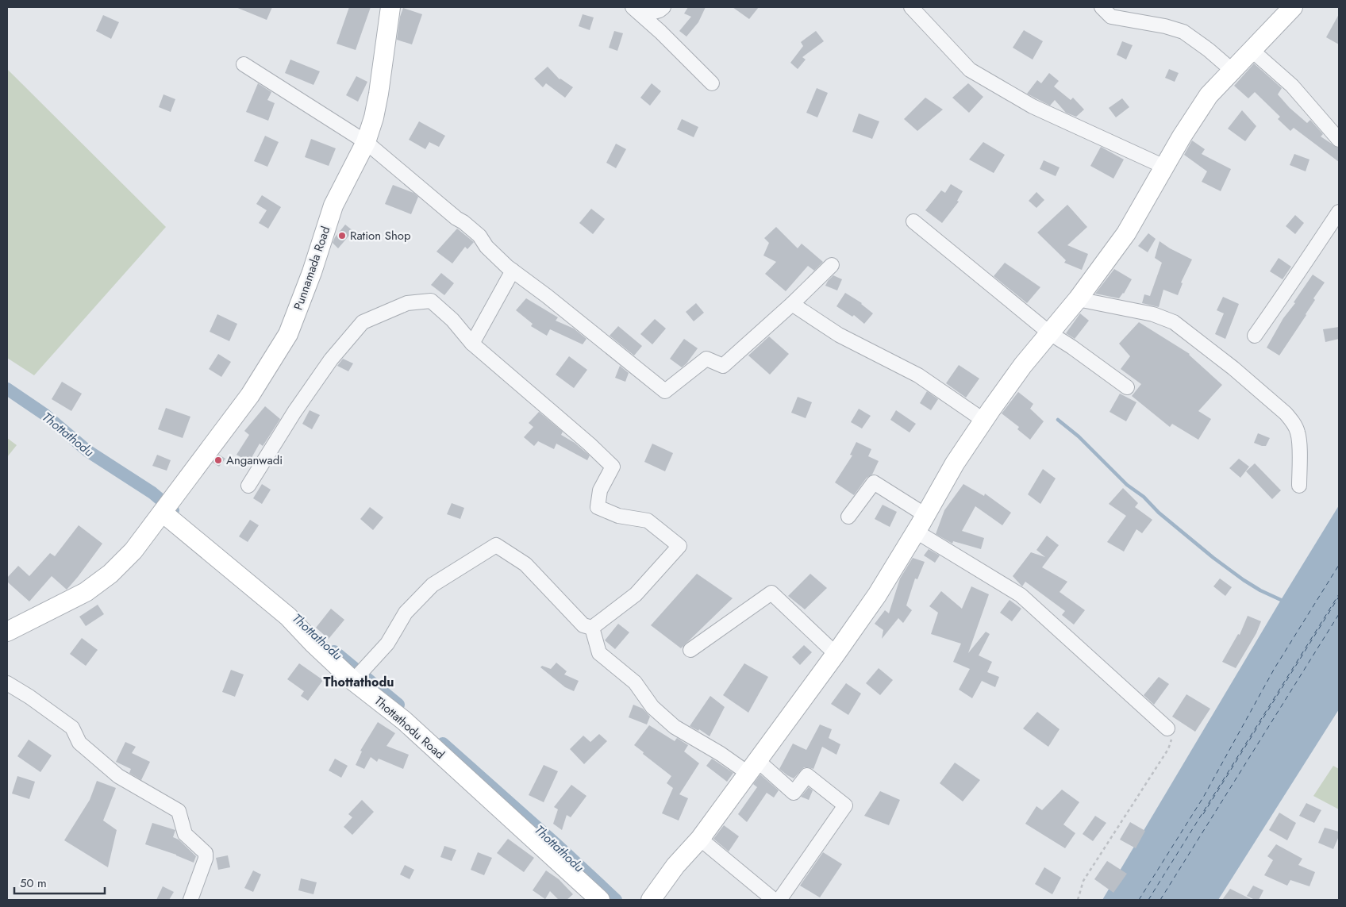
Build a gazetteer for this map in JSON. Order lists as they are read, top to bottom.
{
  "streets": {
    "main road": ["Punnamada Road", "Thottathodu Road"]
  },
  "crossings": [
    ["Punnamada Road", "Thottathodu Road"]
  ],
  "districts": ["Thottathodu"],
  "water": ["Thottathodu"],
  "places": ["Ration Shop", "Anganwadi"],
  "scale_bar": "50 m"
}
